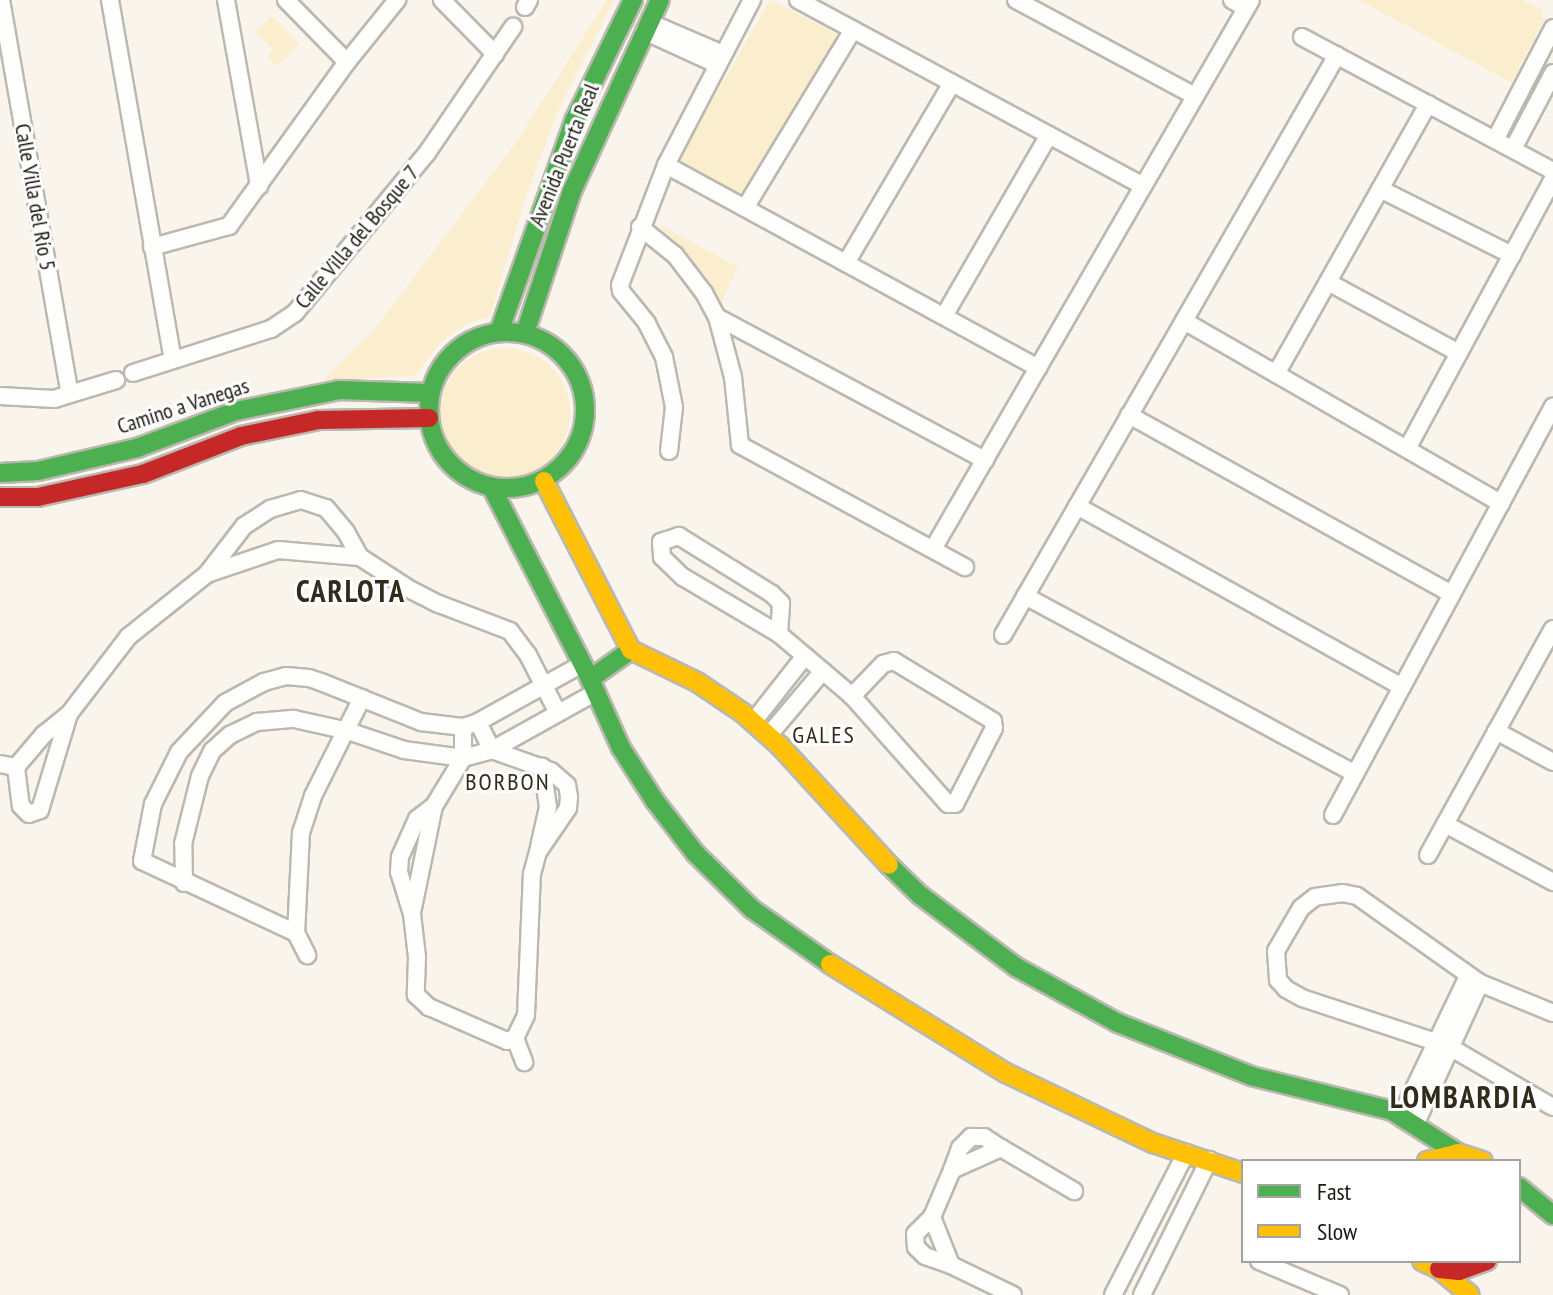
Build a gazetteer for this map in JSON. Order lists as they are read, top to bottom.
{
  "streets": {
    "street": [
      "Avenida Puerta Real",
      "Calle Villa del Río 5",
      "Calle Villa del Bosque 7",
      "Camino a Vanegas"
    ]
  },
  "crossings": [
    ["Avenida Puerta Real", "Camino a Vanegas"]
  ],
  "districts": [
    "CARLOTA",
    "GALES",
    "BORBON",
    "LOMBARDIA"
  ],
  "legend": ["Fast", "Slow"]
}
